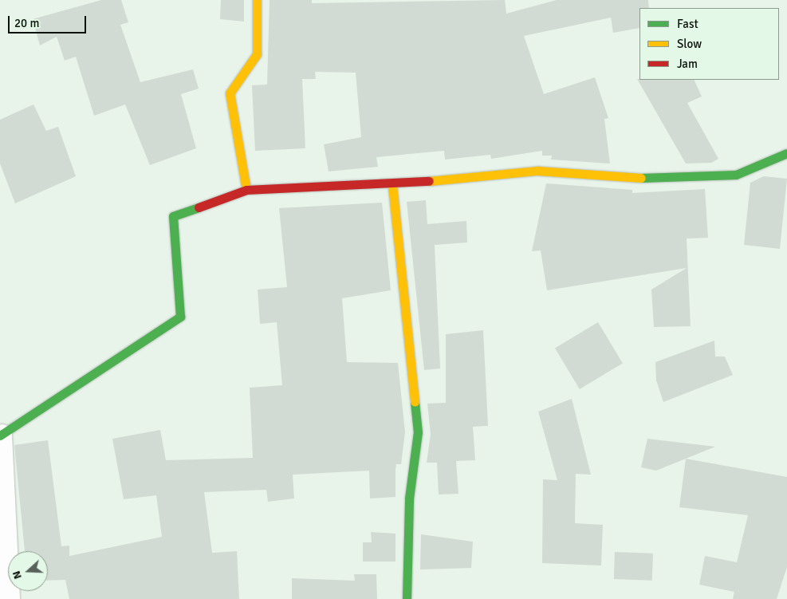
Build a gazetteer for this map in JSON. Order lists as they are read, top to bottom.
{
  "legend": ["Fast", "Slow", "Jam"],
  "scale_bar": "20 m",
  "north": "left"
}
